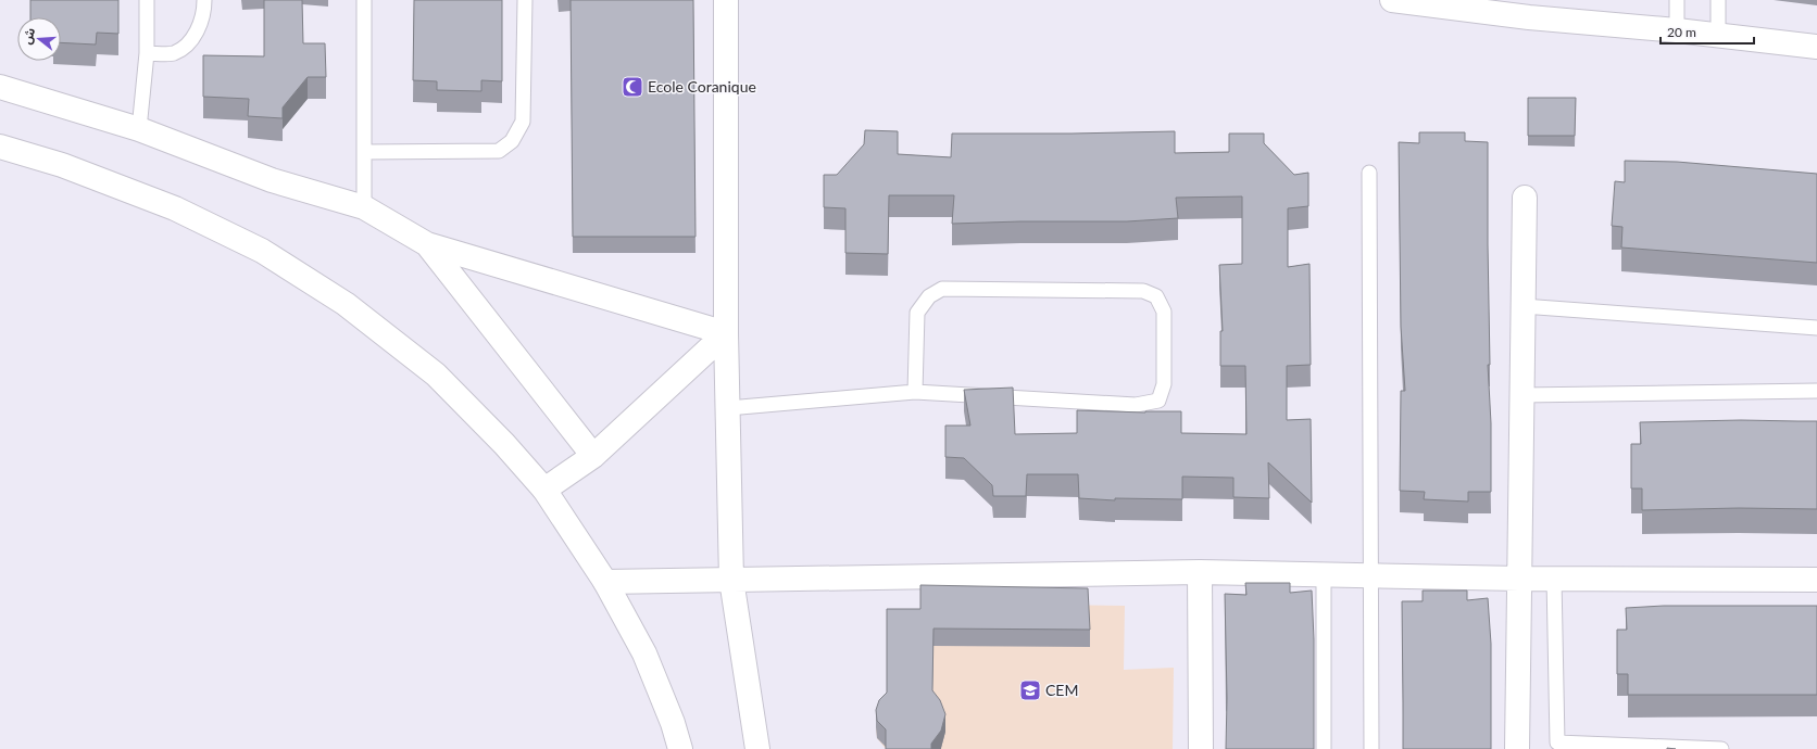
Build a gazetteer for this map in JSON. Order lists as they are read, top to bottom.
{
  "places": {
    "mosque": ["Ecole Coranique"],
    "school or university": ["CEM"]
  },
  "scale_bar": "20 m",
  "north": "left"
}
